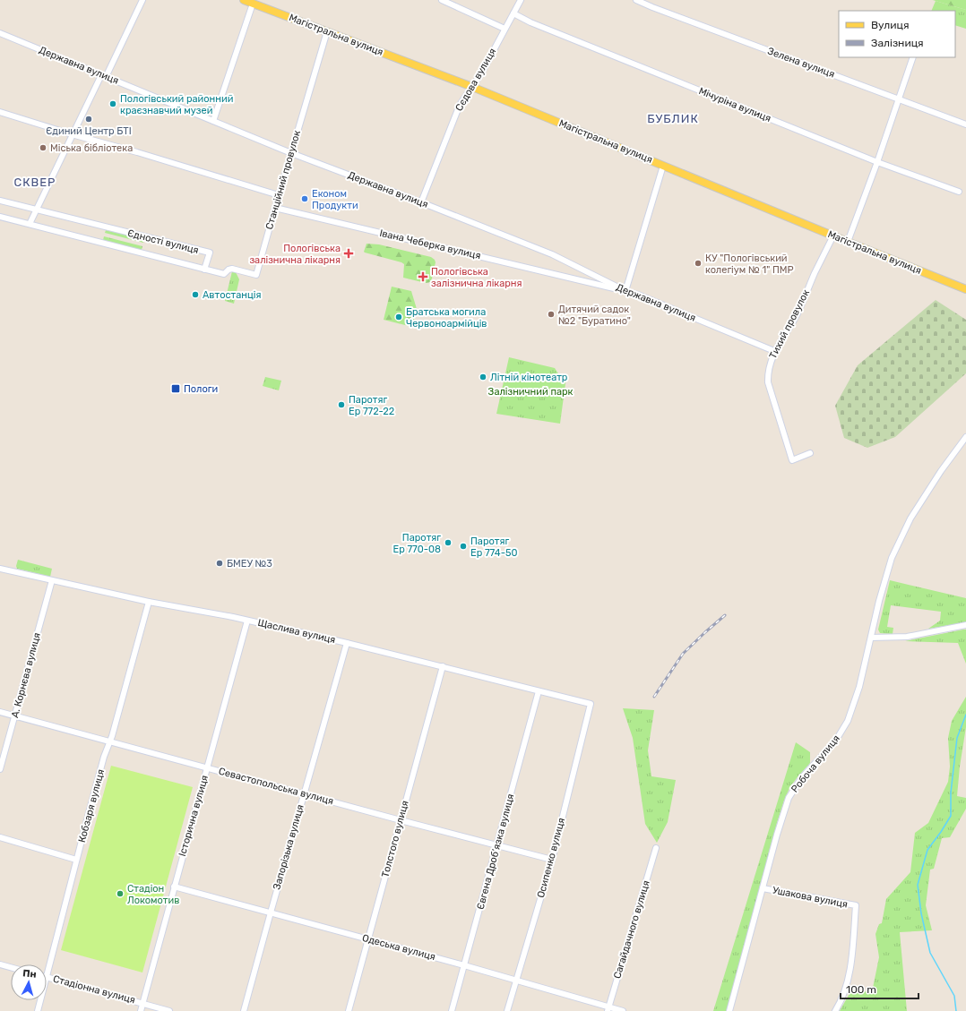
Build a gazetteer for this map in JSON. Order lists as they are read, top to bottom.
{
  "streets": {
    "main road": ["Магістральна вулиця"],
    "street": [
      "Зелена вулиця",
      "Державна вулиця",
      "Сєдова вулиця",
      "Мічуріна вулиця",
      "Станційний провулок",
      "Єдності вулиця",
      "Івана Чеберка вулиця",
      "Тихий провулок",
      "Щаслива вулиця",
      "А. Корнєва вулиця",
      "Робоча вулиця",
      "Севастопольська вулиця",
      "Кобзаря вулиця",
      "Історична вулиця",
      "Толстого вулиця",
      "Запорізька вулиця",
      "Євгена Дроб’язка вулиця",
      "Осипенко вулиця",
      "Ушакова вулиця",
      "Сагайдачного вулиця",
      "Одеська вулиця",
      "Стадіонна вулиця"
    ]
  },
  "crossings": [
    ["Магістральна вулиця", "Сєдова вулиця"],
    ["Магістральна вулиця", "Станційний провулок"],
    ["Магістральна вулиця", "Тихий провулок"],
    ["Державна вулиця", "Сєдова вулиця"],
    ["Державна вулиця", "Станційний провулок"],
    ["Державна вулиця", "Івана Чеберка вулиця"],
    ["Державна вулиця", "Тихий провулок"],
    ["Сєдова вулиця", "Мічуріна вулиця"],
    ["Станційний провулок", "Єдності вулиця"],
    ["Станційний провулок", "Івана Чеберка вулиця"],
    ["Щаслива вулиця", "А. Корнєва вулиця"],
    ["Щаслива вулиця", "Кобзаря вулиця"],
    ["Щаслива вулиця", "Історична вулиця"],
    ["Щаслива вулиця", "Толстого вулиця"],
    ["Щаслива вулиця", "Запорізька вулиця"],
    ["Щаслива вулиця", "Євгена Дроб’язка вулиця"],
    ["Щаслива вулиця", "Осипенко вулиця"],
    ["А. Корнєва вулиця", "Севастопольська вулиця"],
    ["Робоча вулиця", "Ушакова вулиця"],
    ["Севастопольська вулиця", "Кобзаря вулиця"],
    ["Севастопольська вулиця", "Історична вулиця"],
    ["Севастопольська вулиця", "Толстого вулиця"],
    ["Севастопольська вулиця", "Запорізька вулиця"],
    ["Севастопольська вулиця", "Євгена Дроб’язка вулиця"],
    ["Севастопольська вулиця", "Осипенко вулиця"],
    ["Кобзаря вулиця", "Стадіонна вулиця"],
    ["Історична вулиця", "Одеська вулиця"],
    ["Історична вулиця", "Стадіонна вулиця"],
    ["Толстого вулиця", "Одеська вулиця"],
    ["Запорізька вулиця", "Одеська вулиця"],
    ["Євгена Дроб’язка вулиця", "Одеська вулиця"],
    ["Осипенко вулиця", "Одеська вулиця"],
    ["Сагайдачного вулиця", "Одеська вулиця"]
  ],
  "districts": ["БУБЛИК", "СКВЕР"],
  "parks": ["Залізничний парк"],
  "places": {
    "other": [
      "Пологівський районний краєзнавчий музей",
      "Єдиний Центр БТІ",
      "Міська бібліотека",
      "Економ Продукти",
      "КУ \"Пологівський колегіум № 1\" ПМР",
      "Автостанція",
      "Дитячий садок №2 \"Буратино\"",
      "Братська могила Червоноармійців",
      "Літній кінотеатр",
      "Паротяг Ер 772-22",
      "Паротяг Ер 770-08",
      "Паротяг Ер 774-50",
      "БМЕУ №3",
      "Стадіон Локомотив"
    ],
    "health": ["Пологiвська залiзнична лiкарня", "Пологівська залізнична лікарня"],
    "transit": ["Пологи"]
  },
  "legend": ["Вулиця", "Залізниця"],
  "scale_bar": "100 m",
  "north": "top"
}
